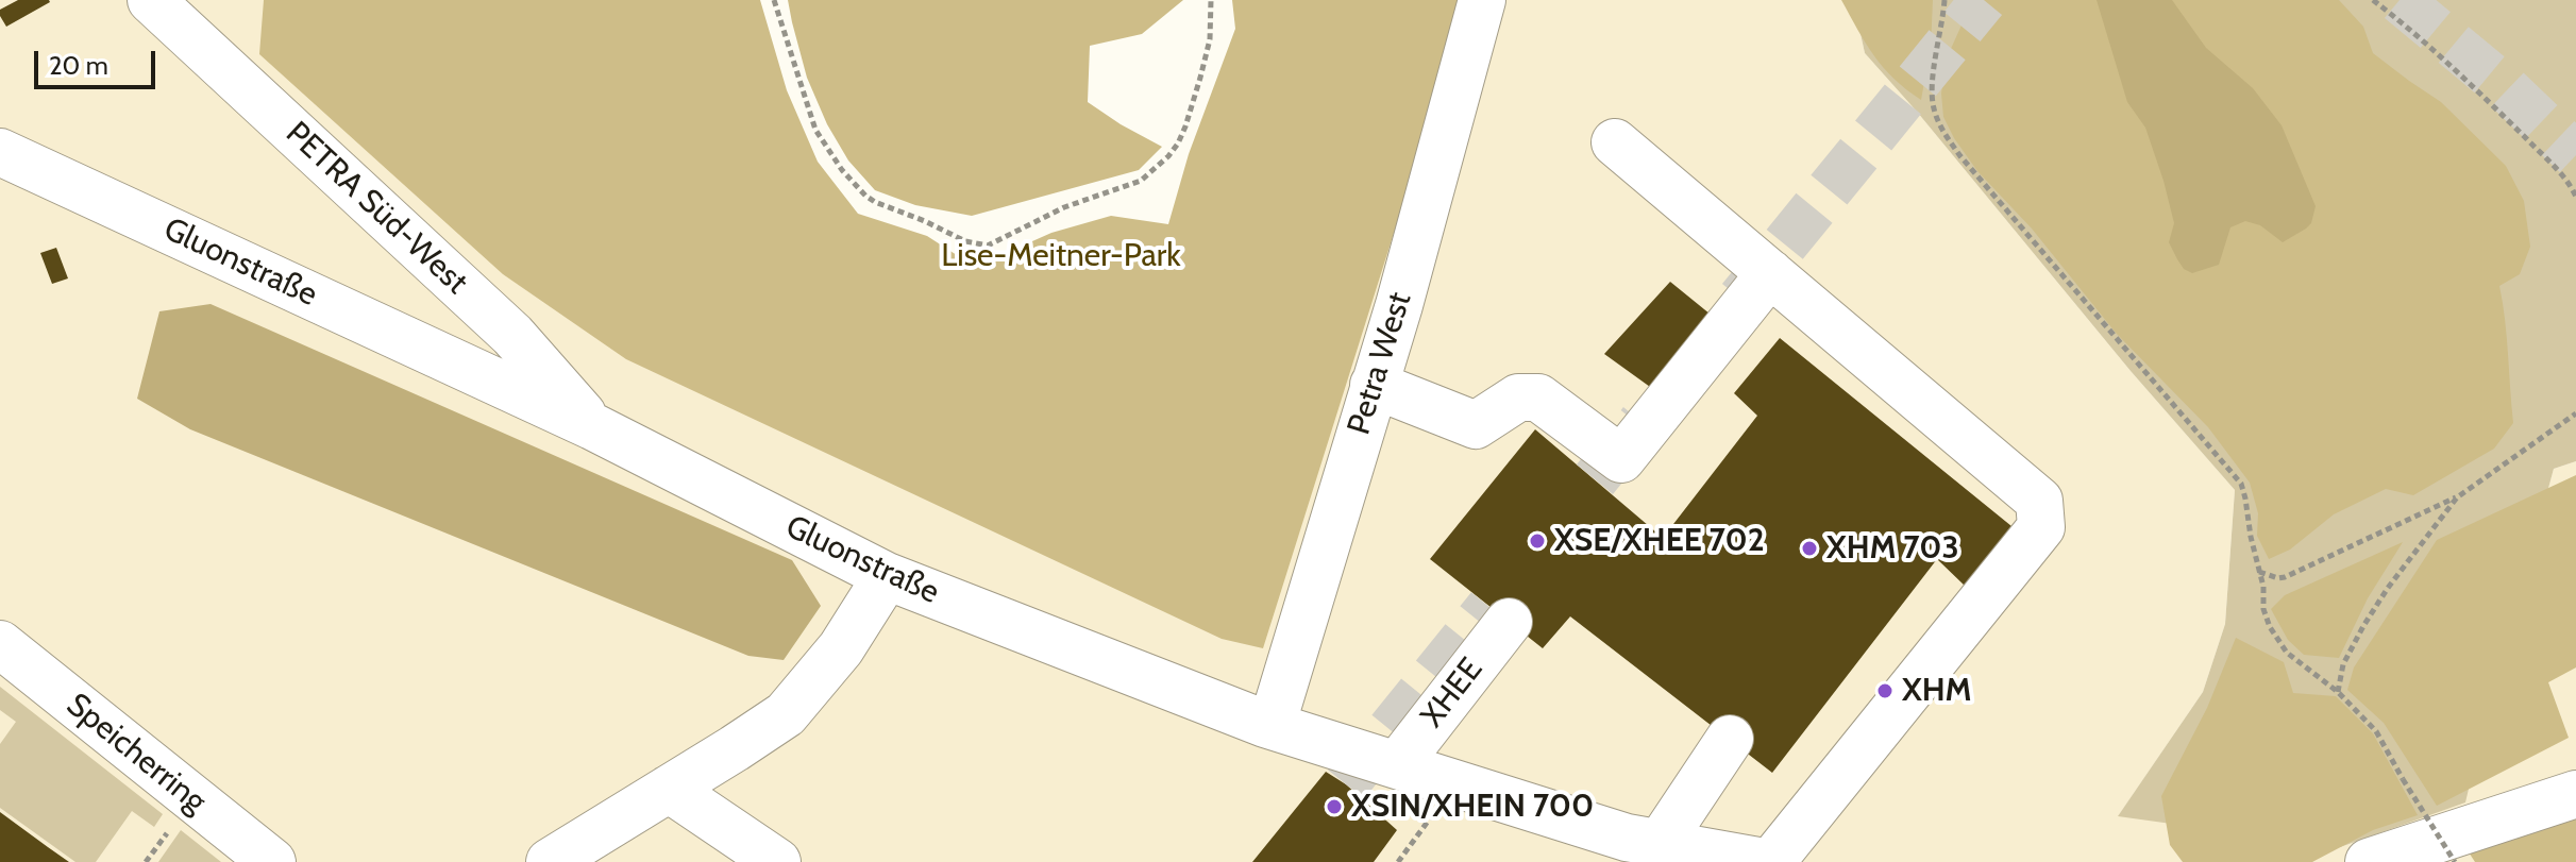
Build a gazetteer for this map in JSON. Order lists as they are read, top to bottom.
{
  "streets": {
    "lane": [
      "PETRA Süd-West",
      "Gluonstraße",
      "Petra West",
      "XHEE",
      "Speicherring"
    ]
  },
  "crossings": [
    ["PETRA Süd-West", "Gluonstraße"],
    ["Gluonstraße", "Petra West"],
    ["Gluonstraße", "XHEE"]
  ],
  "parks": ["Lise-Meitner-Park"],
  "places": [
    "XSE/XHEE 702",
    "XHM 703",
    "XHM",
    "XSIN/XHEIN 700"
  ],
  "scale_bar": "20 m"
}
